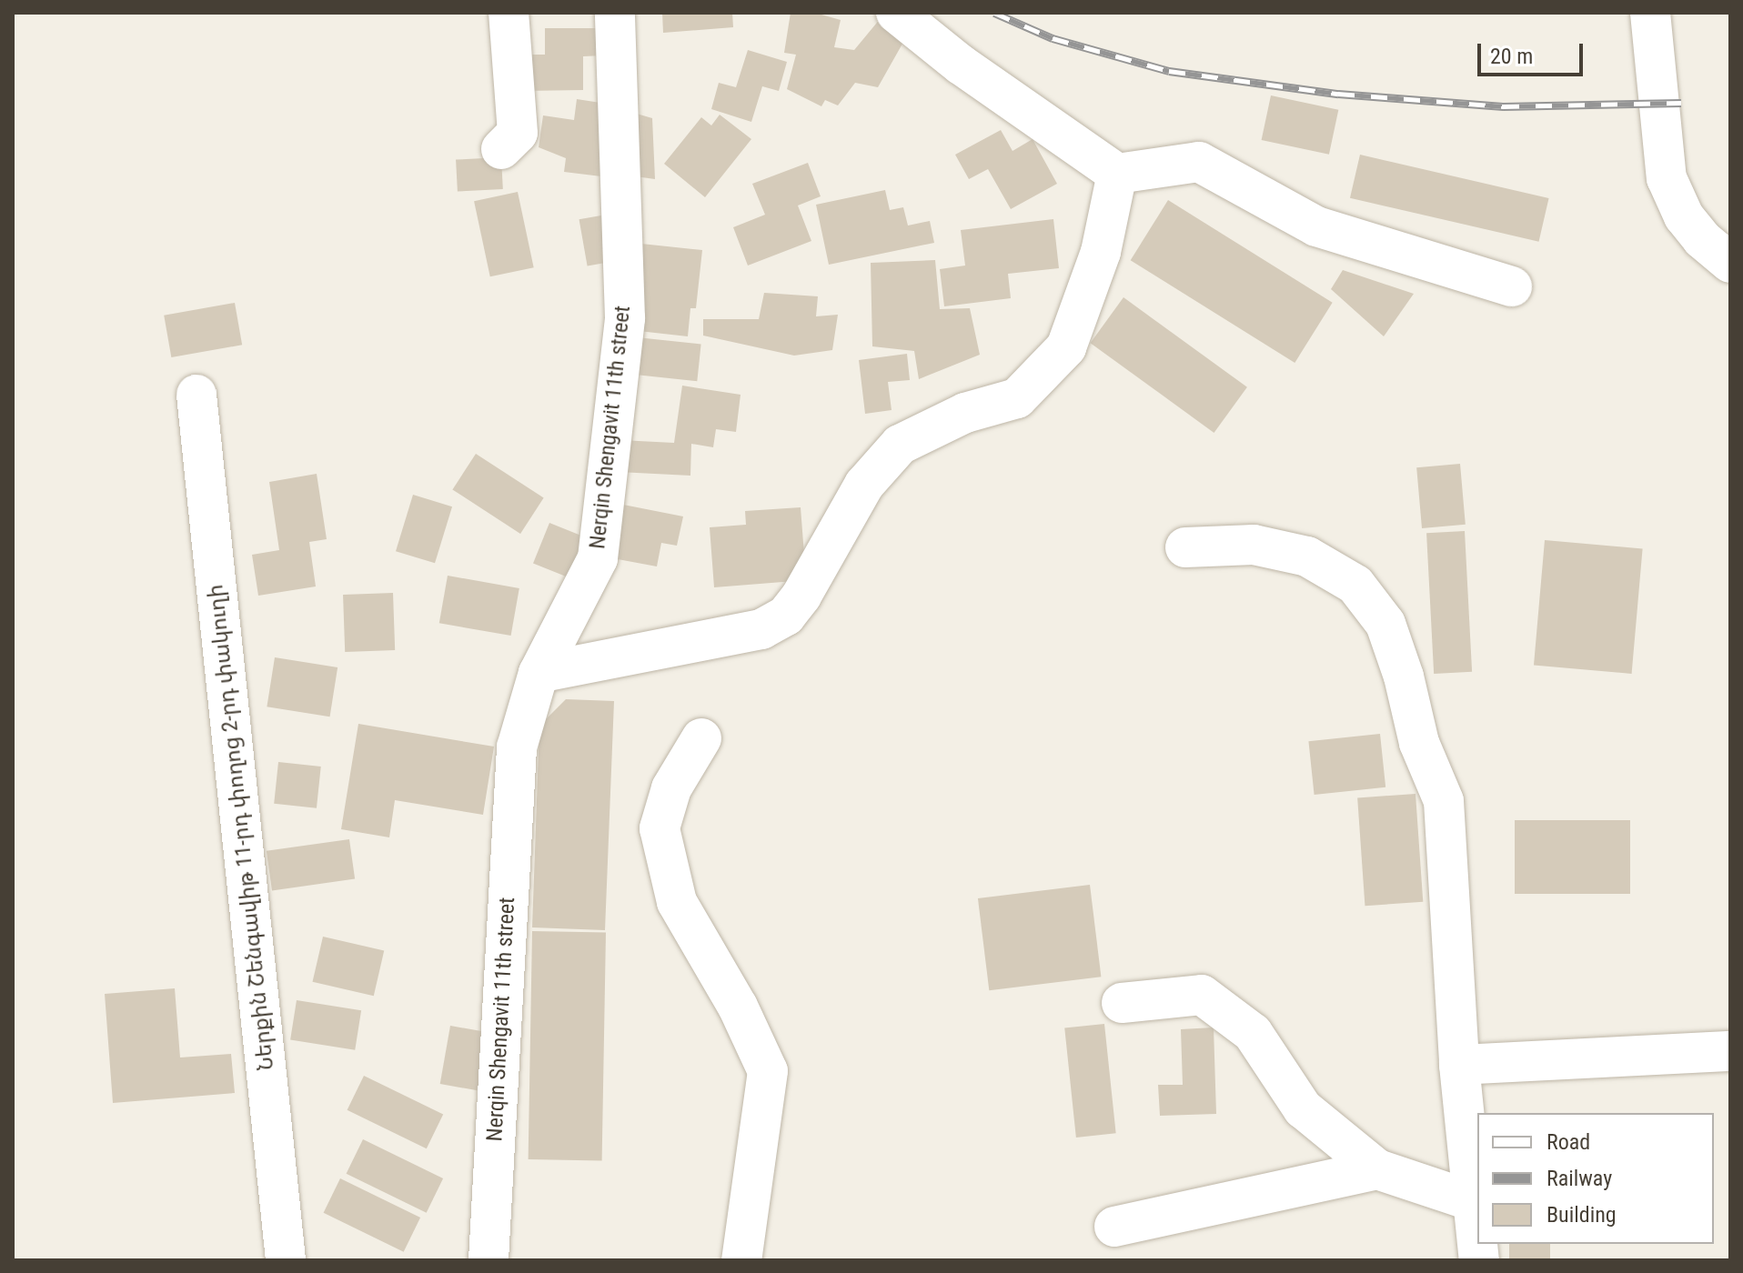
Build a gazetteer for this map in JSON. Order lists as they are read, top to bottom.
{
  "streets": {
    "street": ["Nerqin Shengavit 11th street", "Ներքին Շենգավիթ 11-րդ փողոց 2-րդ փակուղի"]
  },
  "legend": ["Road", "Railway", "Building"],
  "scale_bar": "20 m"
}
